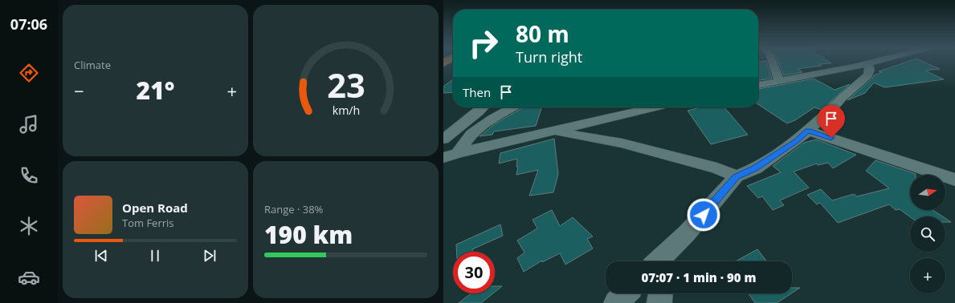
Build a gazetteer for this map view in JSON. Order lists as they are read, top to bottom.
{
  "north": "right",
  "page": {
    "tabs": "07:06",
    "tile": [
      "Climate",
      ["Range · 38%", "190 km"]
    ],
    "turn": ["80 m", "Turn right"],
    "heat": ["−", "21°", "+"],
    "then": "Then",
    "map_buttons": "+",
    "song": ["Open Road", "Tom Ferris"],
    "limit": "30",
    "trip": "07:07 · 1 min · 90 m",
    "gauge": ["23", "km/h"]
  }
}
